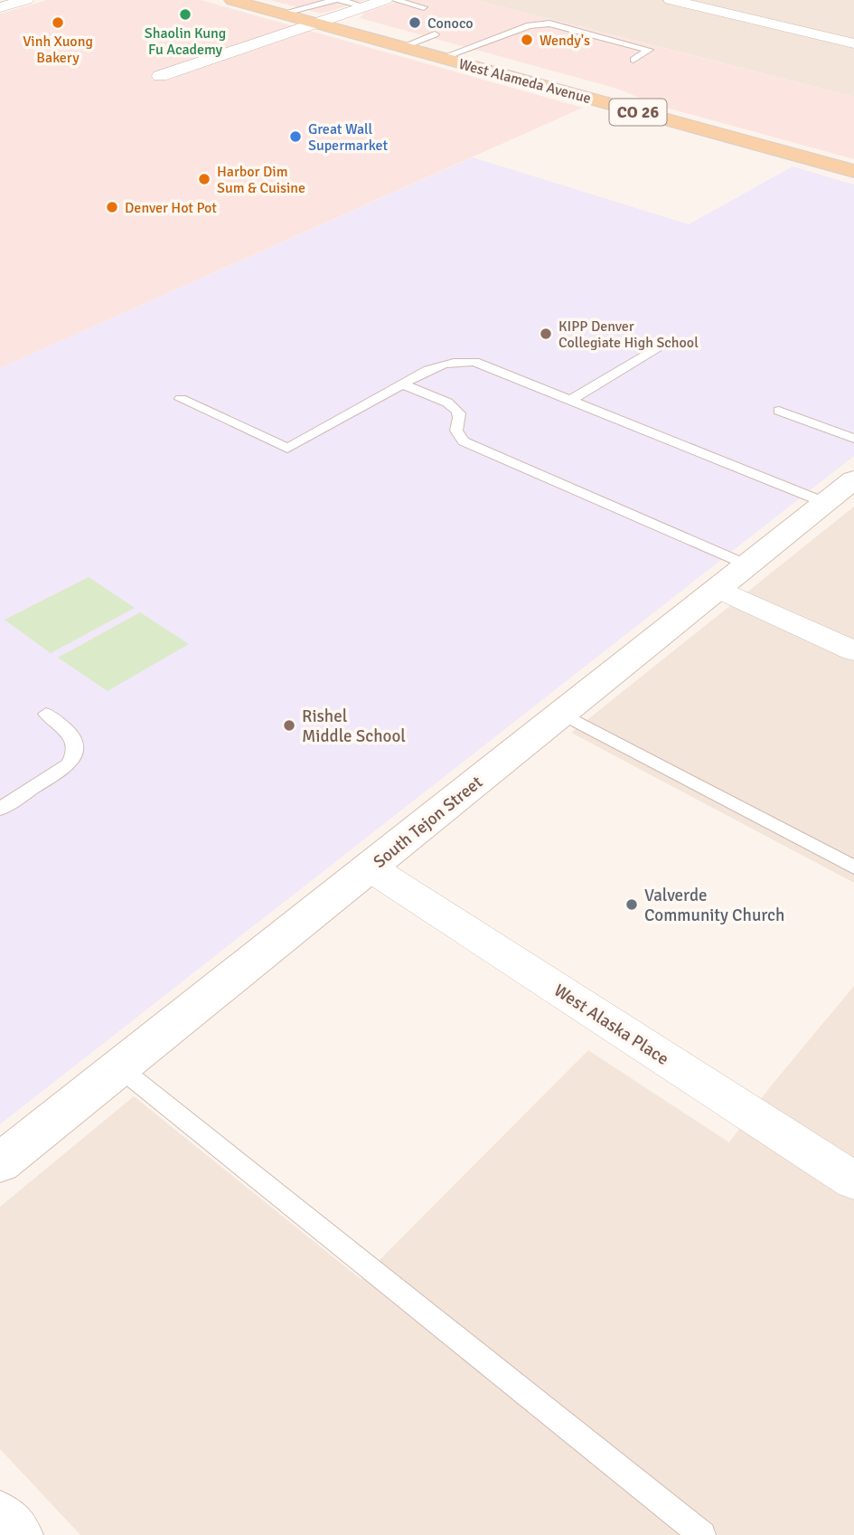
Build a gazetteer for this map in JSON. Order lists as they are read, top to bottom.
{
  "streets": {
    "main road": ["West Alameda Avenue", "CO 26"],
    "street": ["South Tejon Street", "West Alaska Place"]
  },
  "crossings": [
    ["South Tejon Street", "West Alaska Place"]
  ],
  "places": [
    "Shaolin Kung Fu Academy",
    "Vinh Xuong Bakery",
    "Conoco",
    "Wendy's",
    "Great Wall Supermarket",
    "Harbor Dim Sum & Cuisine",
    "Denver Hot Pot",
    "KIPP Denver Collegiate High School",
    "Rishel Middle School",
    "Valverde Community Church"
  ]
}
